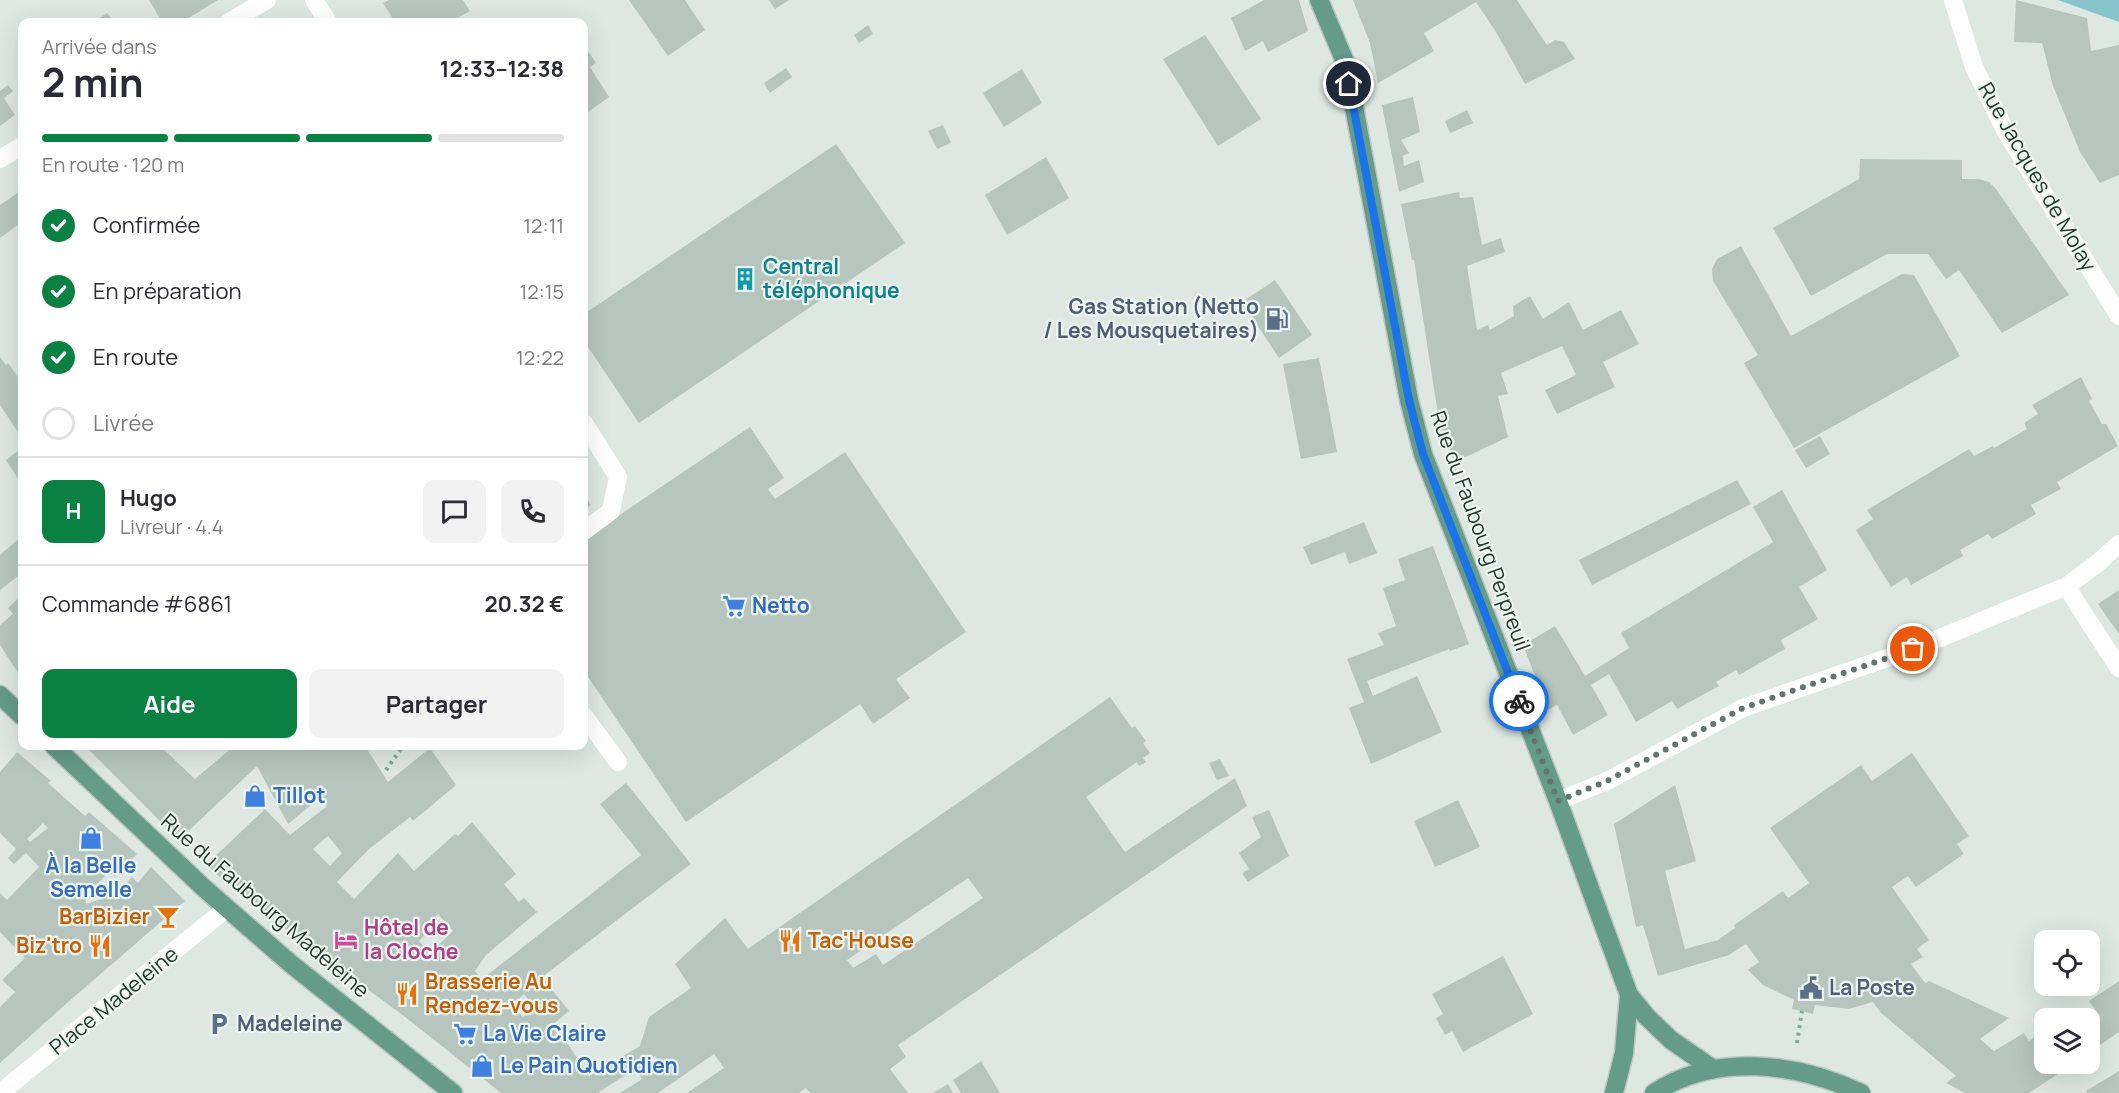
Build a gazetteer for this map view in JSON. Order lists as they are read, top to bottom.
{
  "streets": {
    "main road": ["Rue du Faubourg Perpreuil", "Rue du Faubourg Madeleine"],
    "street": ["Rue Jacques de Molay", "Place Madeleine"]
  },
  "crossings": [
    ["Rue du Faubourg Madeleine", "Place Madeleine"]
  ],
  "places": {
    "building": ["Central téléphonique"],
    "fuel station": ["Gas Station (Netto / Les Mousquetaires)"],
    "supermarket": ["Netto", "La Vie Claire"],
    "shop": ["Tillot", "À la Belle Semelle", "Le Pain Quotidien"],
    "bar": ["BarBizier"],
    "hotel": ["Hôtel de la Cloche"],
    "restaurant": ["Tac'House", "Biz'tro", "Brasserie Au Rendez-vous"],
    "public building": ["La Poste"],
    "parking": ["Madeleine"]
  },
  "page": {
    "heading": ["2 min", "Arrivée dans", "12:33–12:38"],
    "panel": [
      "Hugo",
      "Livreur · 4.4",
      "Commande #6861",
      "20.32 €"
    ],
    "bar": "En route · 120 m",
    "list": [
      ["Confirmée", "12:11"],
      ["En préparation", "12:15"],
      ["En route", "12:22"],
      "Livrée"
    ],
    "round": "H",
    "buttons": ["Aide", "Partager"]
  }
}
